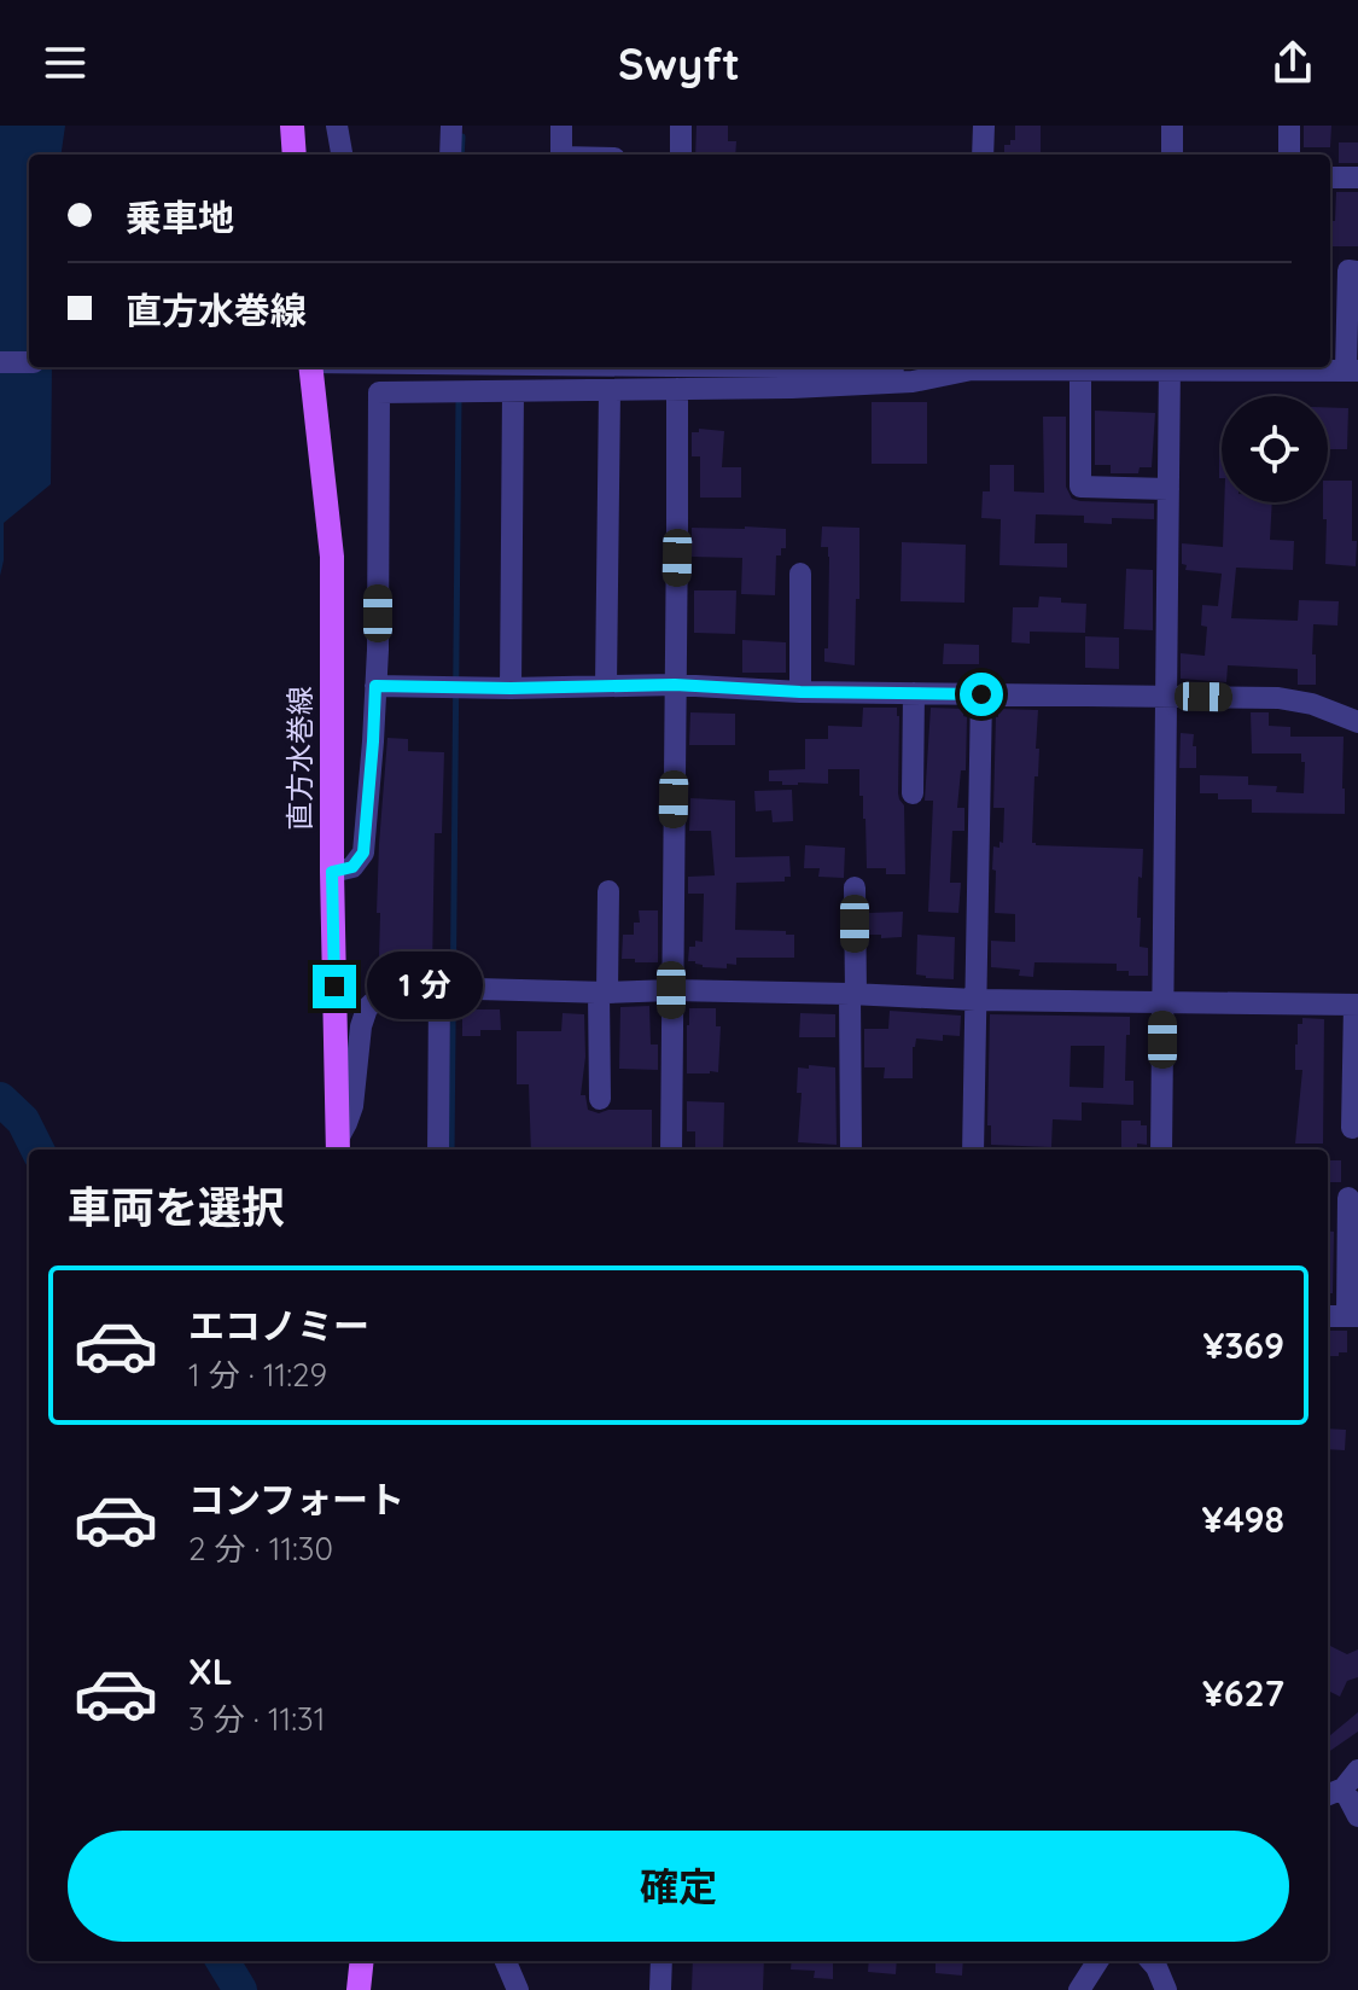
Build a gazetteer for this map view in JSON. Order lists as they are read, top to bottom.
{
  "streets": {
    "main road": ["直方水巻線"]
  },
  "page": {
    "header": "Swyft",
    "banner": ["乗車地", "直方水巻線"],
    "bubble": "1 分",
    "heading": "車両を選択",
    "list": [
      {
        "name": "エコノミー",
        "note": "1 分 · 11:29",
        "value": "¥369"
      },
      {
        "name": "コンフォート",
        "note": "2 分 · 11:30",
        "value": "¥498"
      },
      {
        "name": "XL",
        "note": "3 分 · 11:31",
        "value": "¥627"
      }
    ],
    "buttons": "確定"
  }
}
